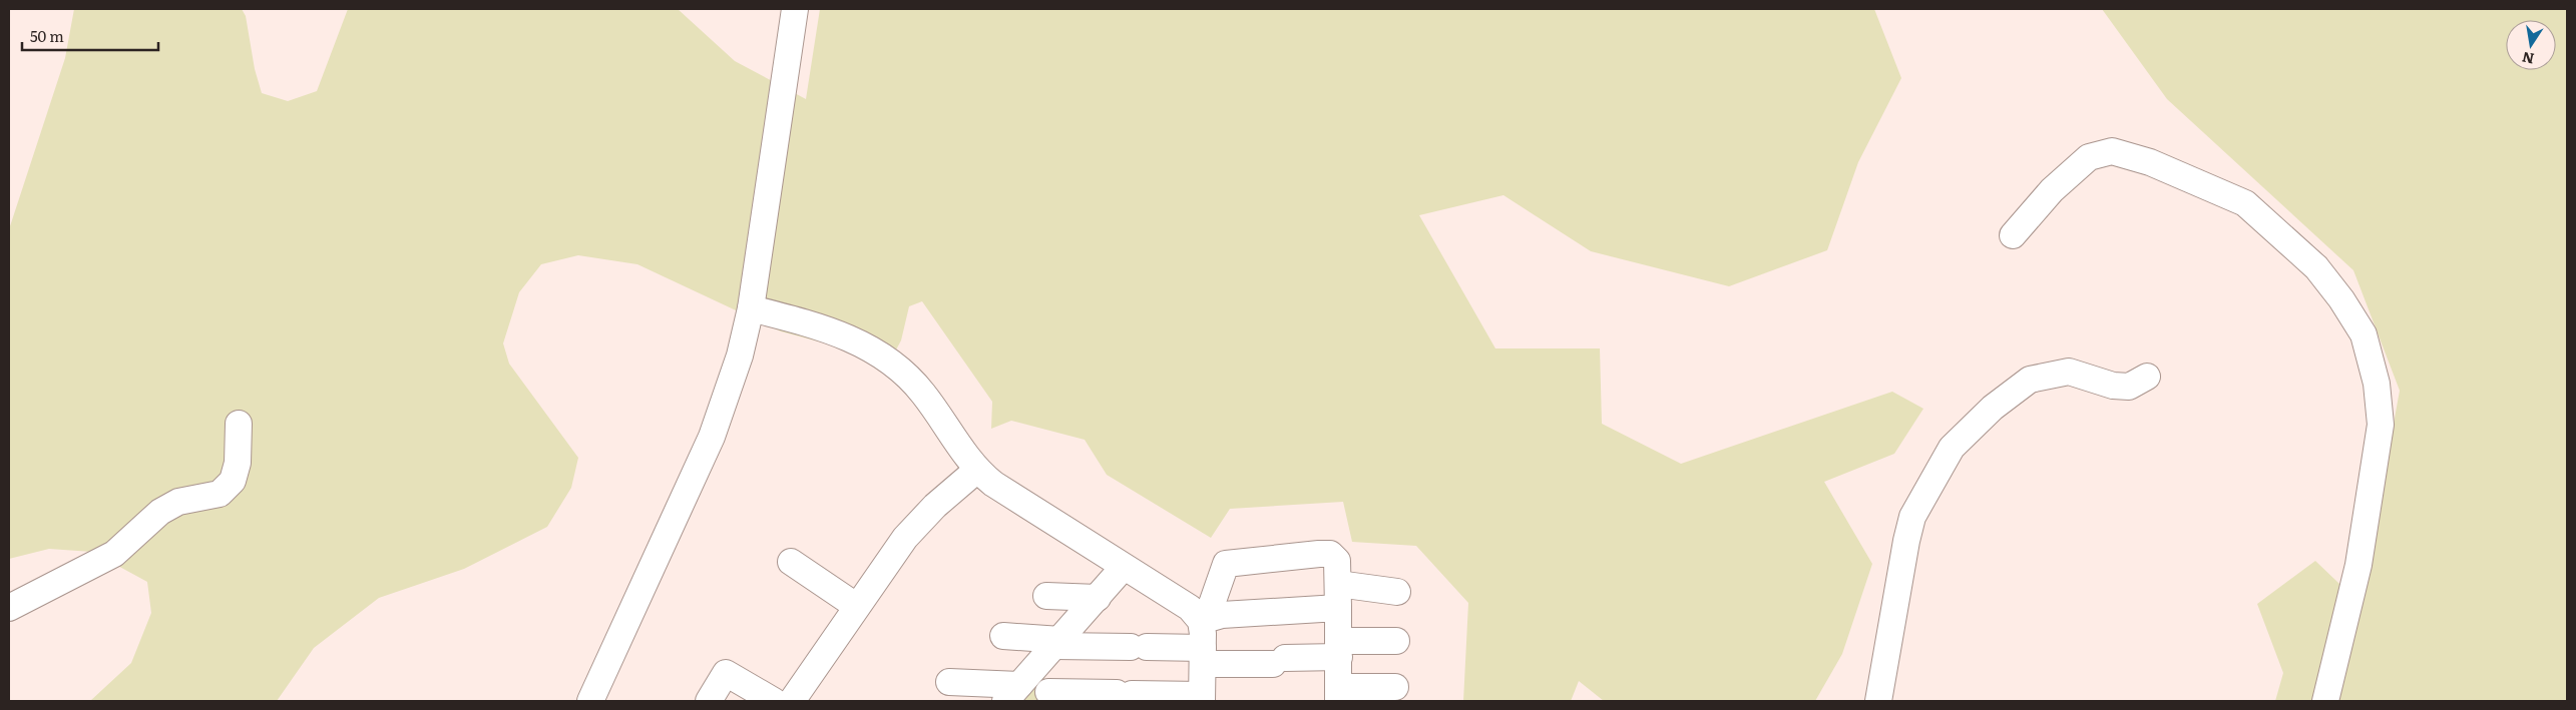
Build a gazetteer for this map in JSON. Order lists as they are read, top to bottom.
{
  "scale_bar": "50 m",
  "north": "bottom"
}
